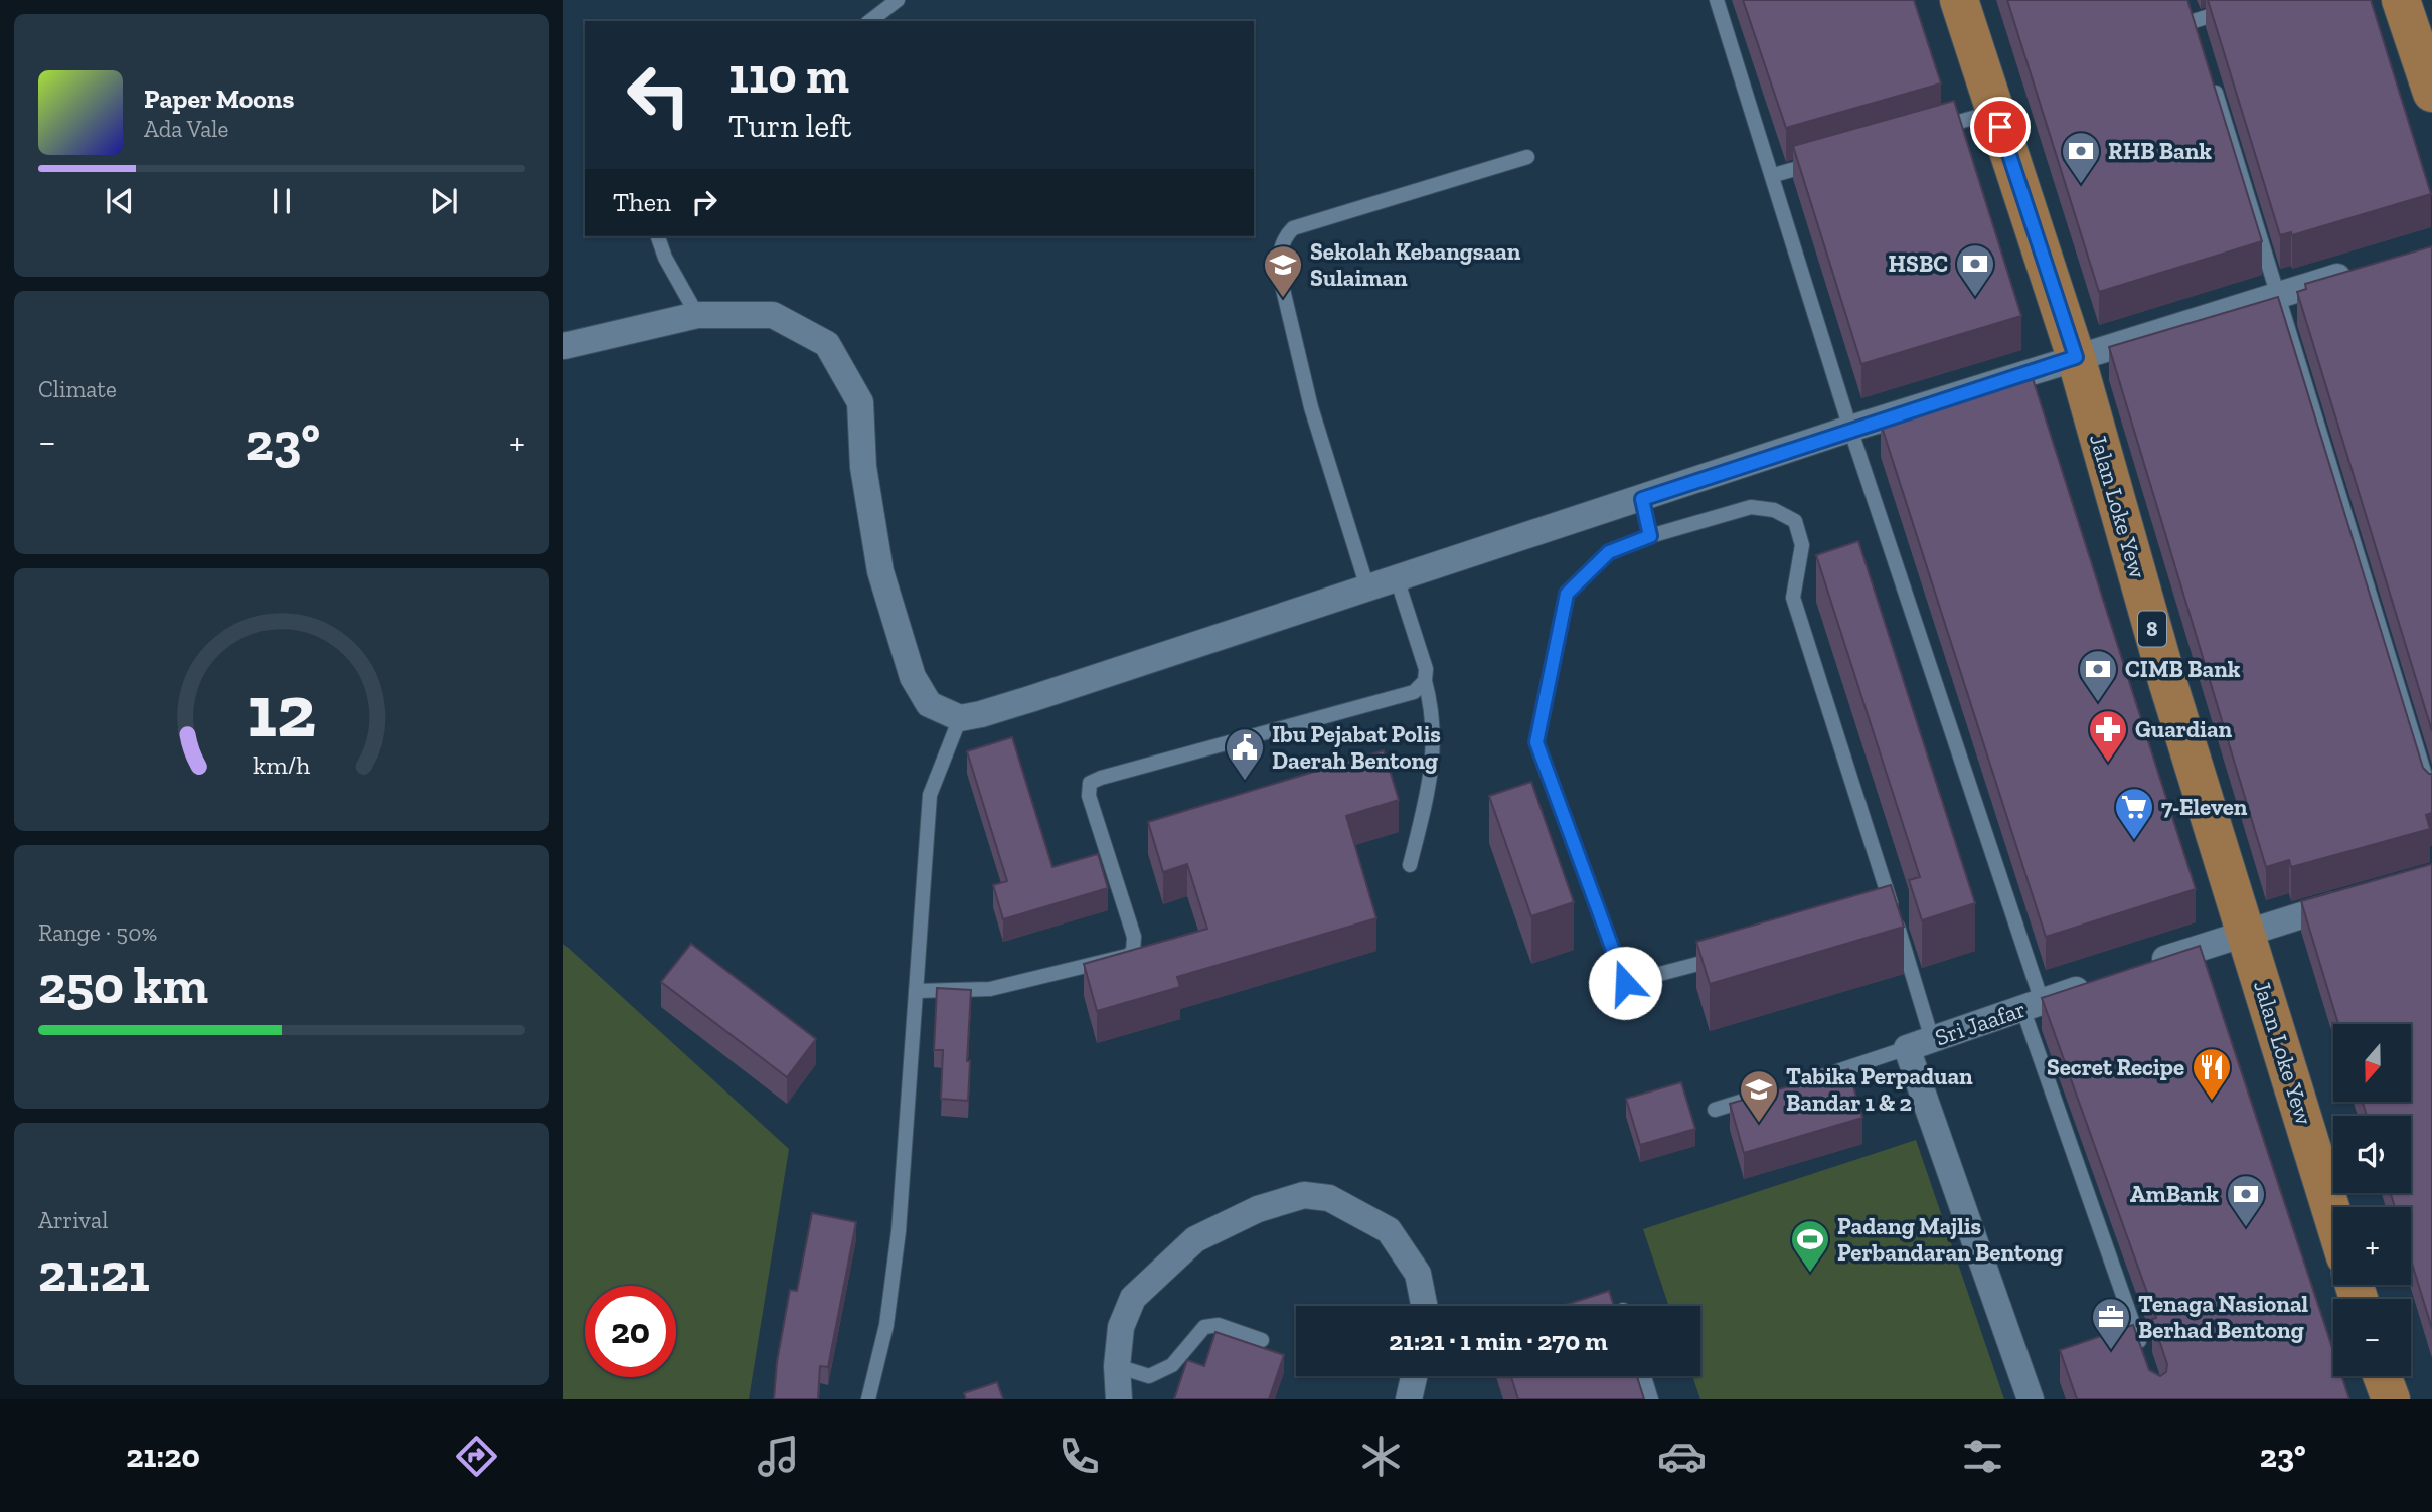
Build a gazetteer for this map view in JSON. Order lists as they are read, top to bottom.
{
  "streets": {
    "main road": ["Jalan Loke Yew", "8"],
    "street": ["Sri Jaafar"]
  },
  "places": {
    "bank": [
      "RHB Bank",
      "HSBC",
      "CIMB Bank",
      "AmBank"
    ],
    "school or university": ["Sekolah Kebangsaan Sulaiman", "Tabika Perpaduan Bandar 1 & 2"],
    "pharmacy": ["Guardian"],
    "public building": ["Ibu Pejabat Polis Daerah Bentong"],
    "supermarket": ["7-Eleven"],
    "restaurant": ["Secret Recipe"],
    "sports": ["Padang Majlis Perbandaran Bentong"],
    "office": ["Tenaga Nasional Berhad Bentong"]
  },
  "north": "bottom",
  "page": {
    "turn": ["110 m", "Turn left"],
    "song": ["Paper Moons", "Ada Vale"],
    "then": "Then",
    "tile": [
      "Climate",
      ["Range · 50%", "250 km"],
      ["Arrival", "21:21"]
    ],
    "heat": ["−", "23°", "+"],
    "map_buttons": ["+", "−"],
    "limit": "20",
    "trip": "21:21 · 1 min · 270 m",
    "tabs": ["21:20", "23°"],
    "gauge": ["12", "km/h"]
  }
}
